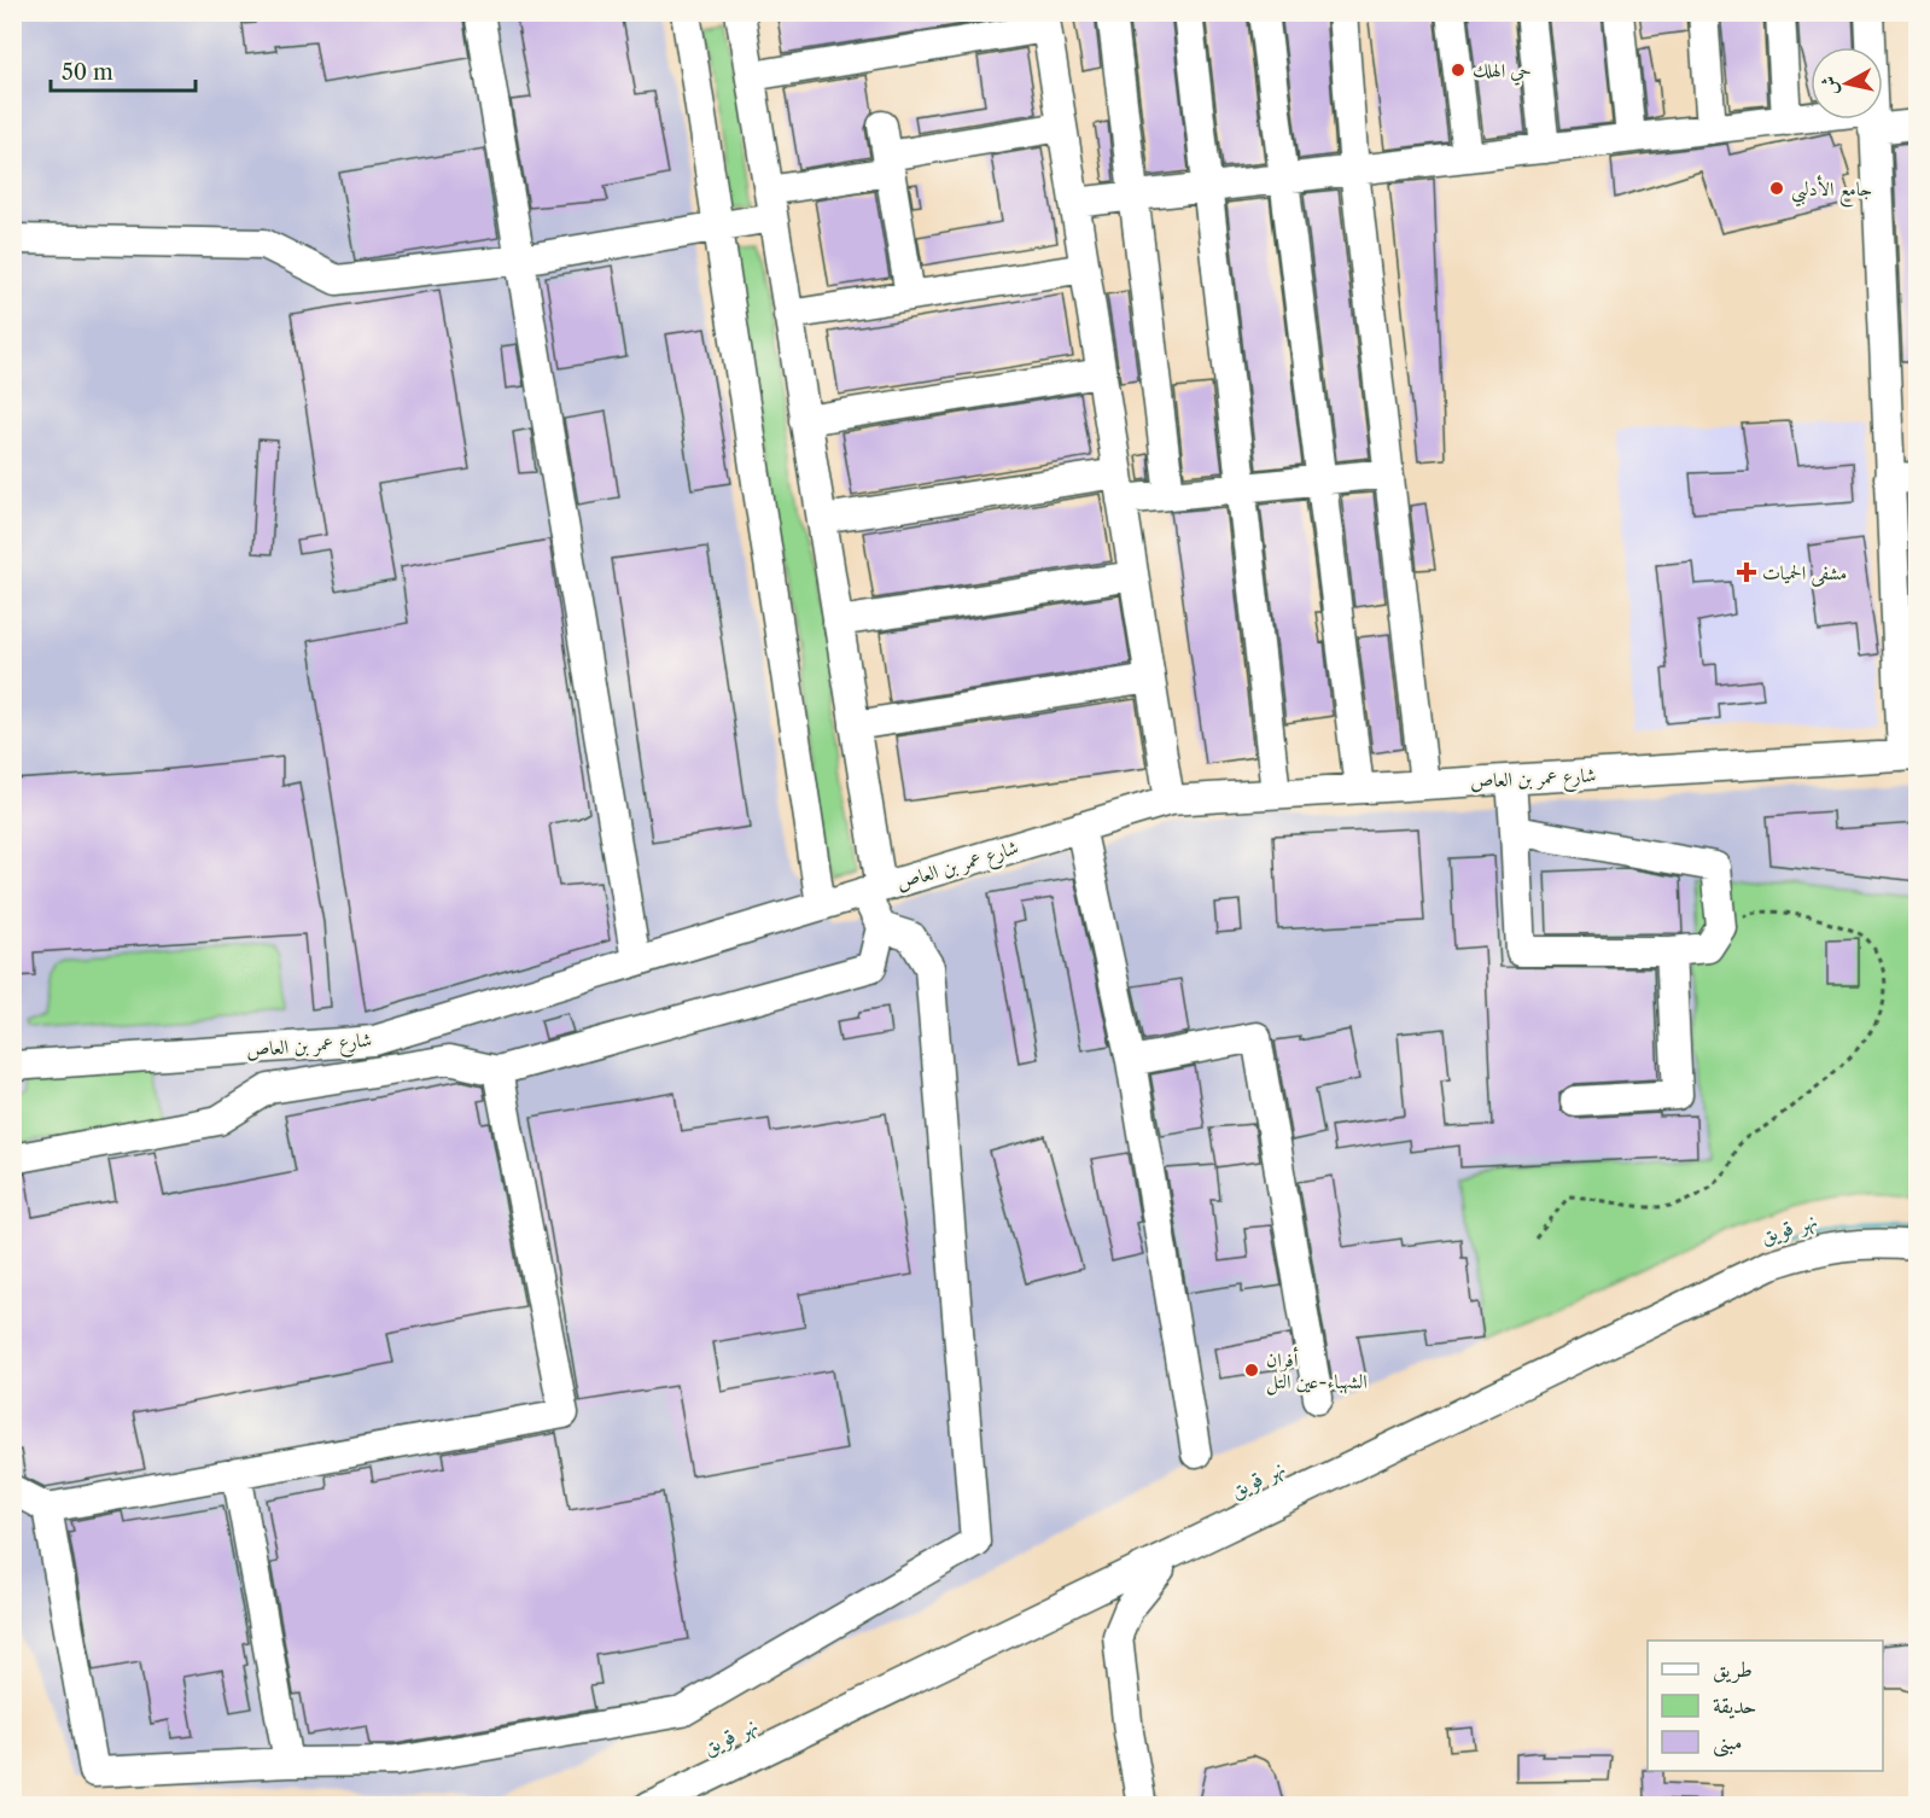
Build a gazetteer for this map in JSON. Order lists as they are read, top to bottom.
{
  "streets": {
    "street": ["شارع عمر بن العاص"]
  },
  "water": ["نهر قويق"],
  "places": {
    "other": ["حي الهلك", "جامع الأدلبي", "أفران الشهباء-عين التل"],
    "health": ["مشفى الحميات"]
  },
  "legend": ["طريق", "حديقة", "مبنى"],
  "scale_bar": "50 m",
  "north": "left"
}
